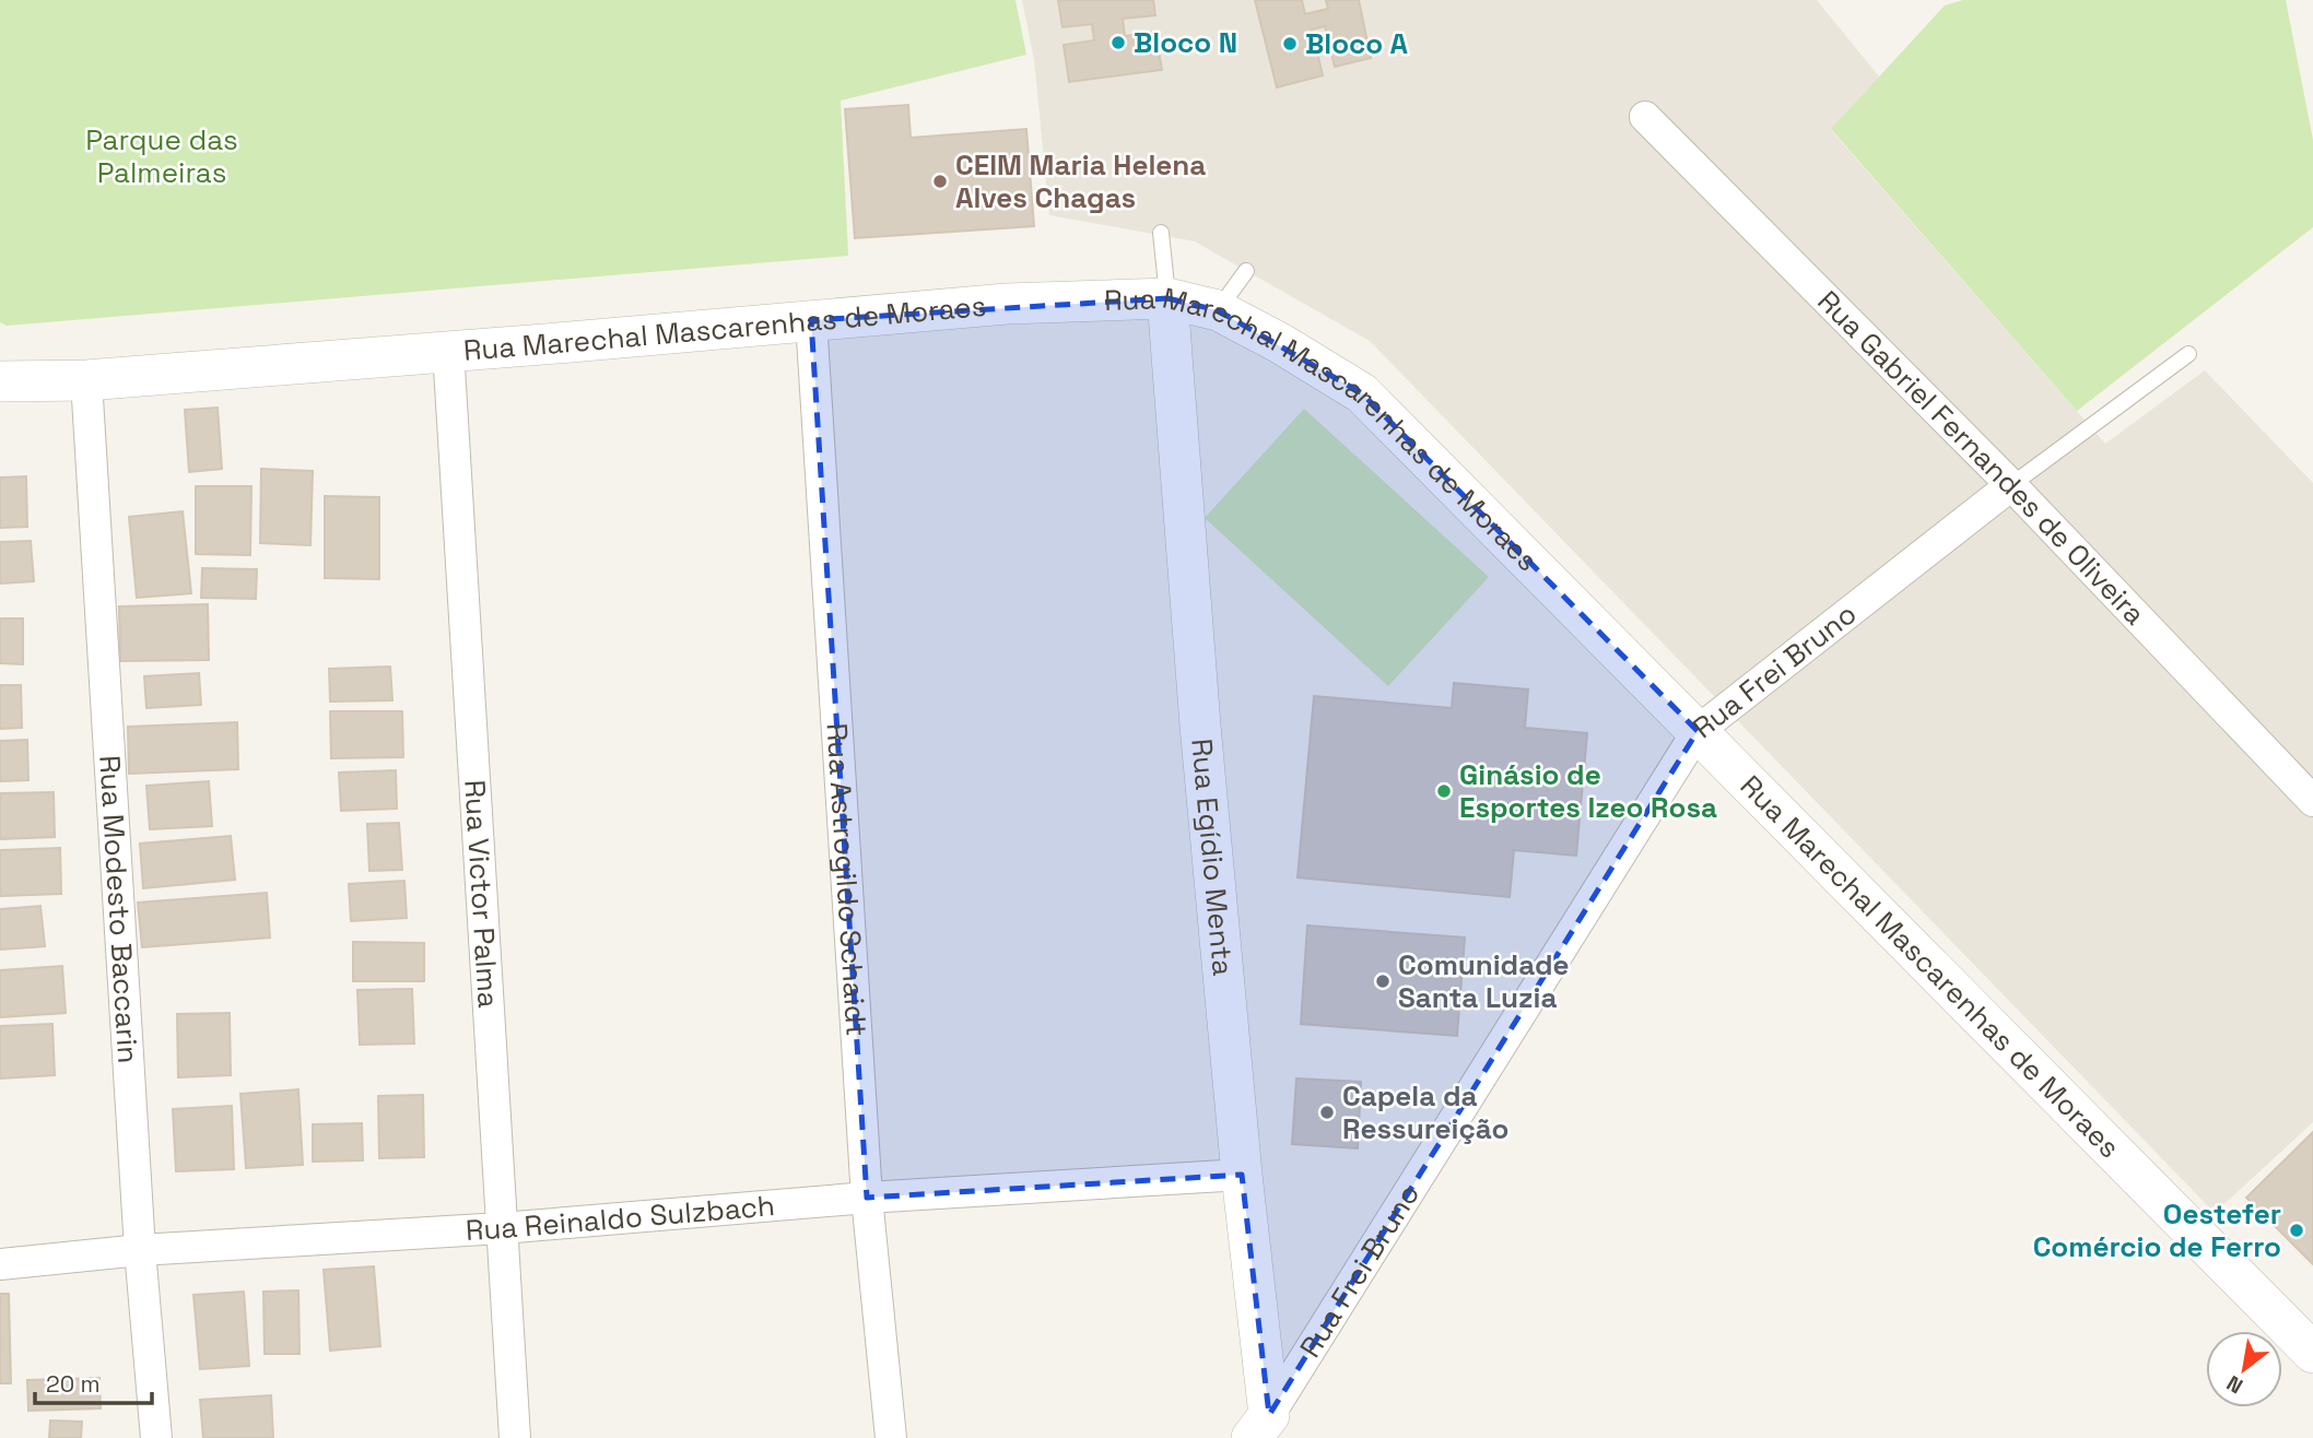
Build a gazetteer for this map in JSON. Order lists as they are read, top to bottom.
{
  "streets": {
    "street": [
      "Rua Marechal Mascarenhas de Moraes",
      "Rua Gabriel Fernandes de Oliveira",
      "Rua Frei Bruno",
      "Rua Egídio Menta",
      "Rua Astrogildo Schaidt",
      "Rua Victor Palma",
      "Rua Modesto Baccarin",
      "Rua Reinaldo Sulzbach"
    ]
  },
  "crossings": [
    ["Rua Marechal Mascarenhas de Moraes", "Rua Frei Bruno"],
    ["Rua Marechal Mascarenhas de Moraes", "Rua Egídio Menta"],
    ["Rua Marechal Mascarenhas de Moraes", "Rua Astrogildo Schaidt"],
    ["Rua Marechal Mascarenhas de Moraes", "Rua Victor Palma"],
    ["Rua Marechal Mascarenhas de Moraes", "Rua Modesto Baccarin"],
    ["Rua Gabriel Fernandes de Oliveira", "Rua Frei Bruno"],
    ["Rua Frei Bruno", "Rua Egídio Menta"],
    ["Rua Egídio Menta", "Rua Reinaldo Sulzbach"],
    ["Rua Astrogildo Schaidt", "Rua Reinaldo Sulzbach"],
    ["Rua Victor Palma", "Rua Reinaldo Sulzbach"],
    ["Rua Modesto Baccarin", "Rua Reinaldo Sulzbach"]
  ],
  "parks": ["Parque das Palmeiras"],
  "places": [
    "Bloco N",
    "Bloco A",
    "CEIM Maria Helena Alves Chagas",
    "Ginásio de Esportes Izeo Rosa",
    "Comunidade Santa Luzia",
    "Capela da Ressureição",
    "Oestefer Comércio de Ferro"
  ],
  "scale_bar": "20 m",
  "north": "bottom left"
}
